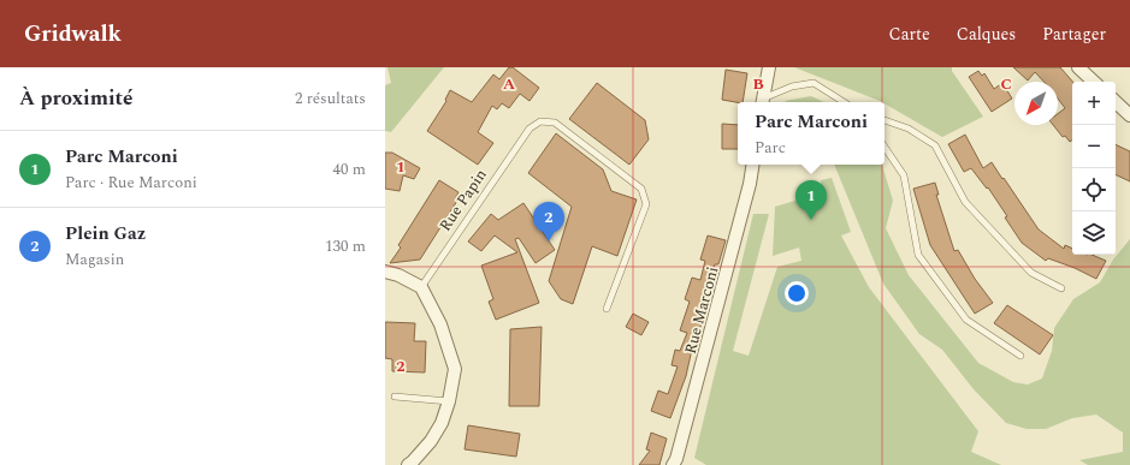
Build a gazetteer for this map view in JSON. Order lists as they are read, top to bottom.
{
  "streets": {
    "street": ["Rue Marconi"],
    "lane": ["Rue Papin"]
  },
  "north": "bottom left",
  "page": {
    "header": "Gridwalk",
    "nav": ["Carte", "Calques", "Partager"],
    "heading": ["À proximité", "2 résultats"],
    "map_buttons": ["+", "−"],
    "popup": ["Parc Marconi", "Parc"],
    "list": [
      {
        "mark": "1",
        "name": "Parc Marconi",
        "note": "Parc · Rue Marconi",
        "value": "40 m"
      },
      {
        "mark": "2",
        "name": "Plein Gaz",
        "note": "Magasin",
        "value": "130 m"
      }
    ],
    "pins": ["1", "2"]
  },
  "grid": {
    "columns": ["A", "B", "C"],
    "rows": ["1", "2"]
  }
}
